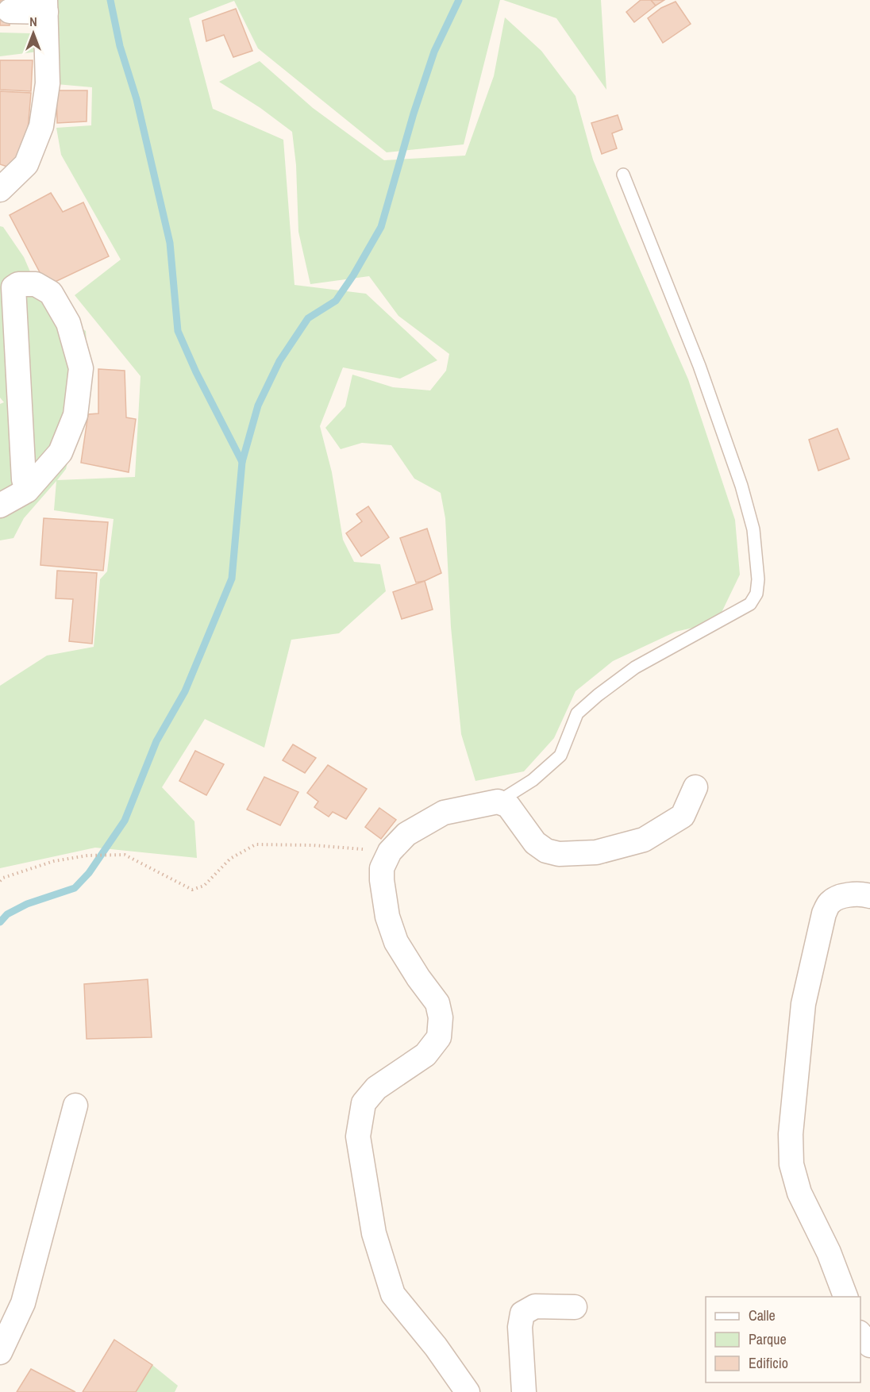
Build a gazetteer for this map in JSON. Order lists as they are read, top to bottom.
{
  "legend": ["Calle", "Parque", "Edificio"],
  "north": "top"
}
